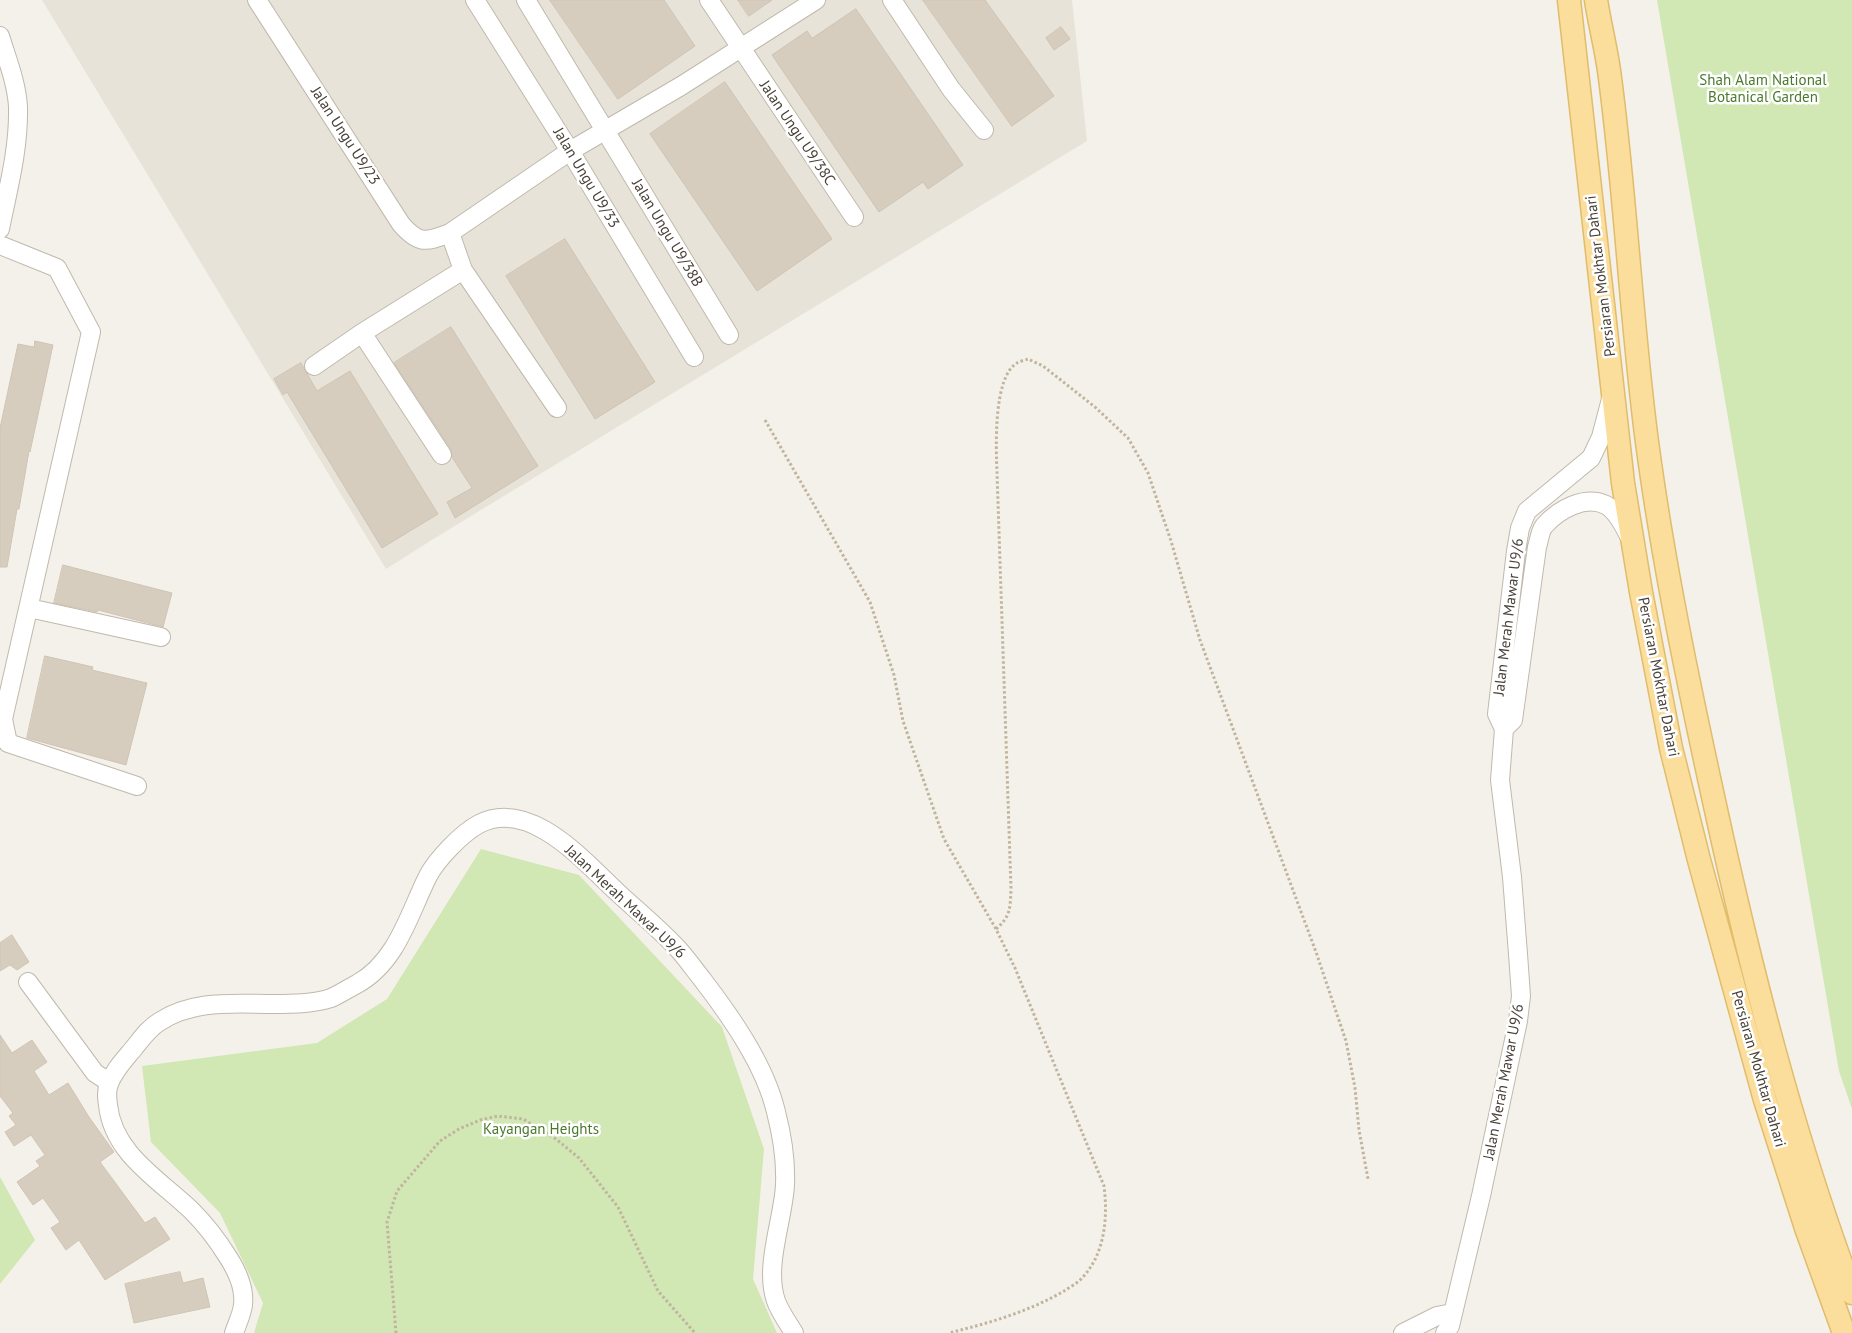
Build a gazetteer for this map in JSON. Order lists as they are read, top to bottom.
{
  "streets": {
    "main road": ["Persiaran Mokhtar Dahari"],
    "street": [
      "Jalan Ungu U9/38C",
      "Jalan Ungu U9/23",
      "Jalan Ungu U9/33",
      "Jalan Ungu U9/38B",
      "Jalan Merah Mawar U9/6"
    ]
  },
  "crossings": [
    ["Jalan Ungu U9/38C", "Jalan Ungu U9/23"],
    ["Jalan Ungu U9/23", "Jalan Ungu U9/33"],
    ["Jalan Ungu U9/23", "Jalan Ungu U9/38B"],
    ["Persiaran Mokhtar Dahari", "Jalan Merah Mawar U9/6"]
  ],
  "parks": ["Shah Alam National Botanical Garden", "Kayangan Heights"]
}
